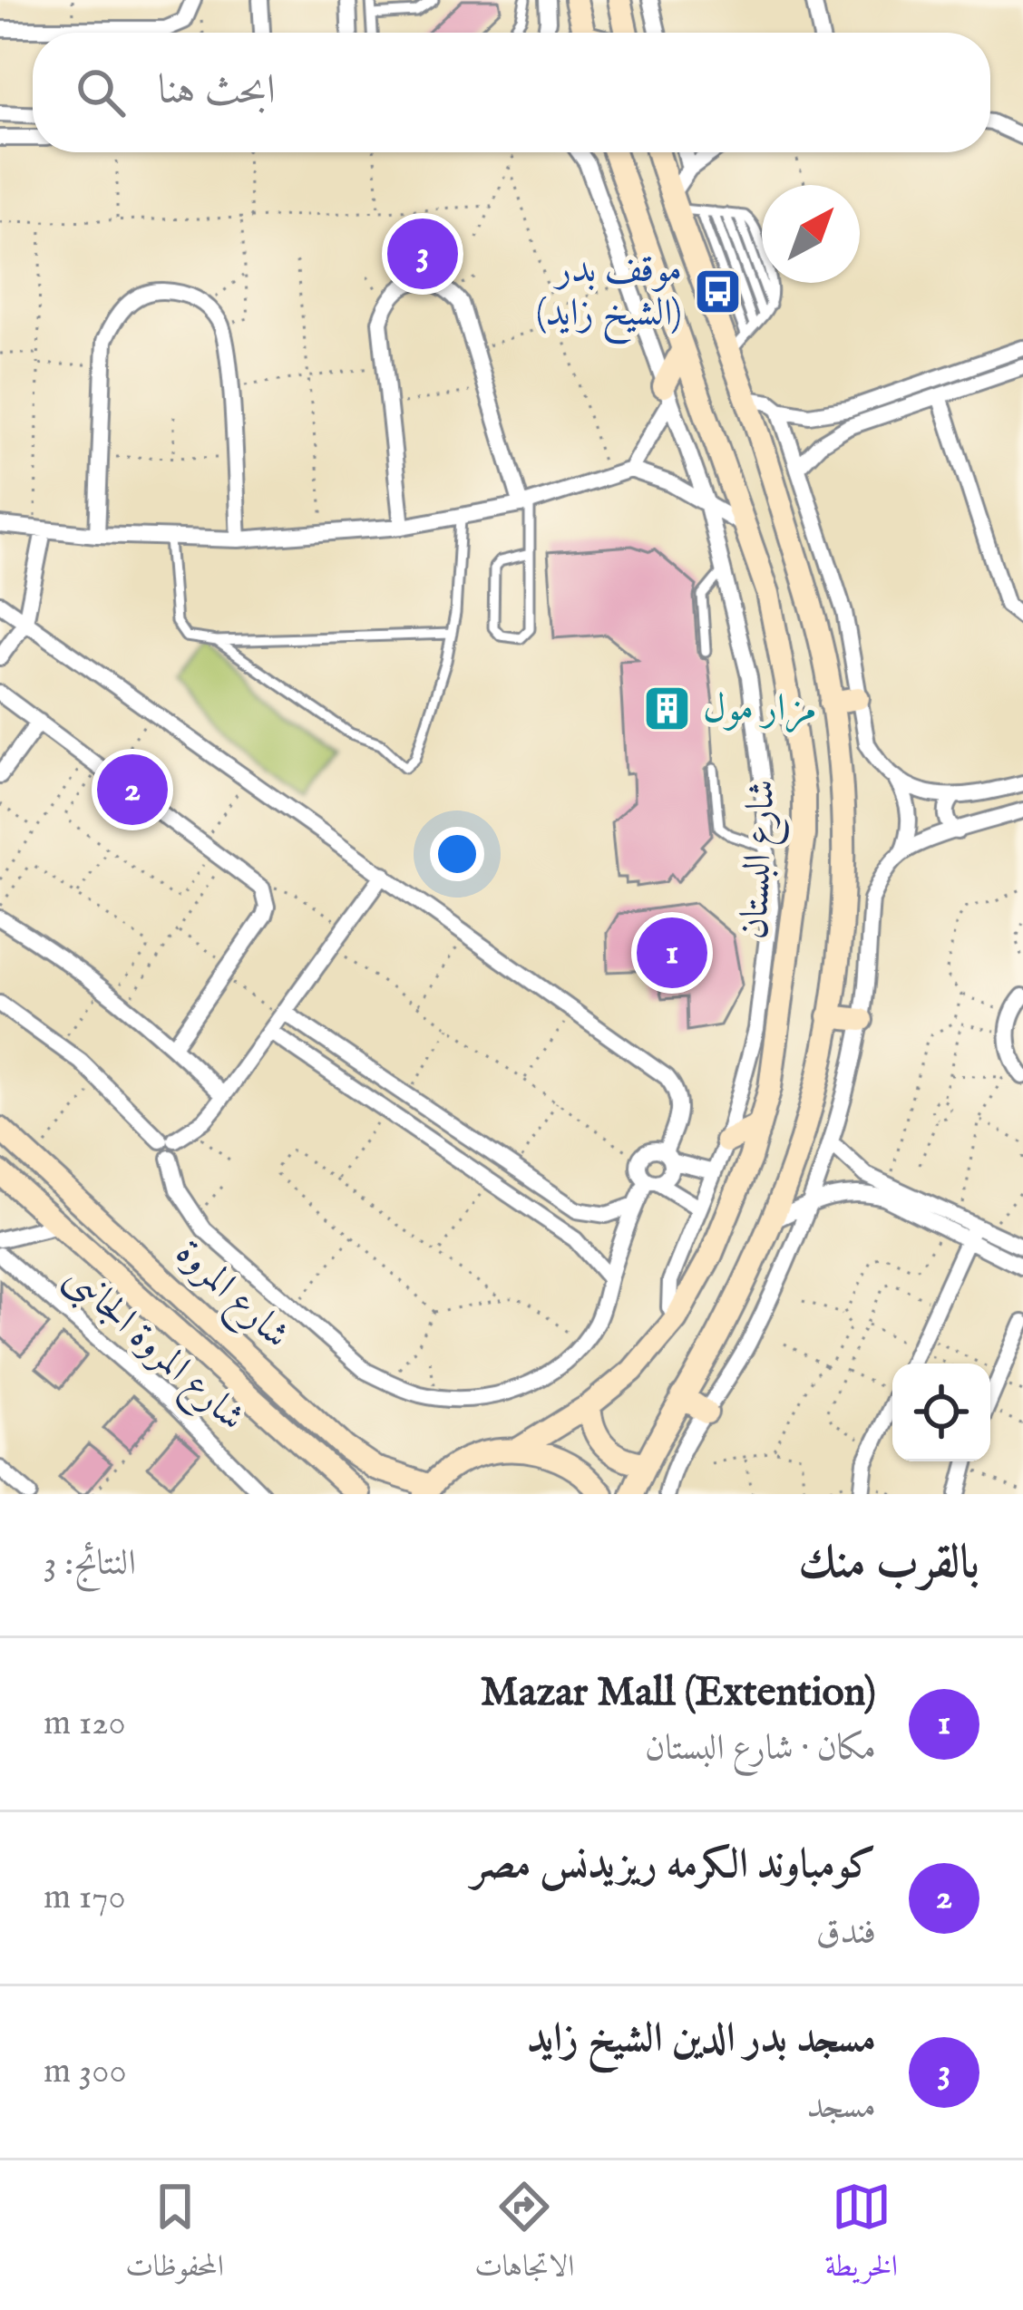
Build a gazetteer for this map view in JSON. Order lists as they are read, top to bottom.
{
  "streets": {
    "street": ["شارع البستان", "شارع المروة", "شارع المروة الجانبى"]
  },
  "places": {
    "bus stop": ["موقف بدر (الشيخ زايد)"],
    "building": ["مزار مول"]
  },
  "north": "top right",
  "page": {
    "search": "ابحث هنا",
    "pins": ["3", "2", "1"],
    "heading": ["بالقرب منك", "النتائج: 3"],
    "list": [
      {
        "mark": "1",
        "name": "Mazar Mall (Extention)",
        "note": "مكان · شارع البستان",
        "value": "120 m"
      },
      {
        "mark": "2",
        "name": "كومباوند الكرمه ريزيدنس مصر",
        "note": "فندق",
        "value": "170 m"
      },
      {
        "mark": "3",
        "name": "مسجد بدر الدين الشيخ زايد",
        "note": "مسجد",
        "value": "300 m"
      }
    ],
    "nav": ["الخريطة", "الاتجاهات", "المحفوظات"]
  }
}
